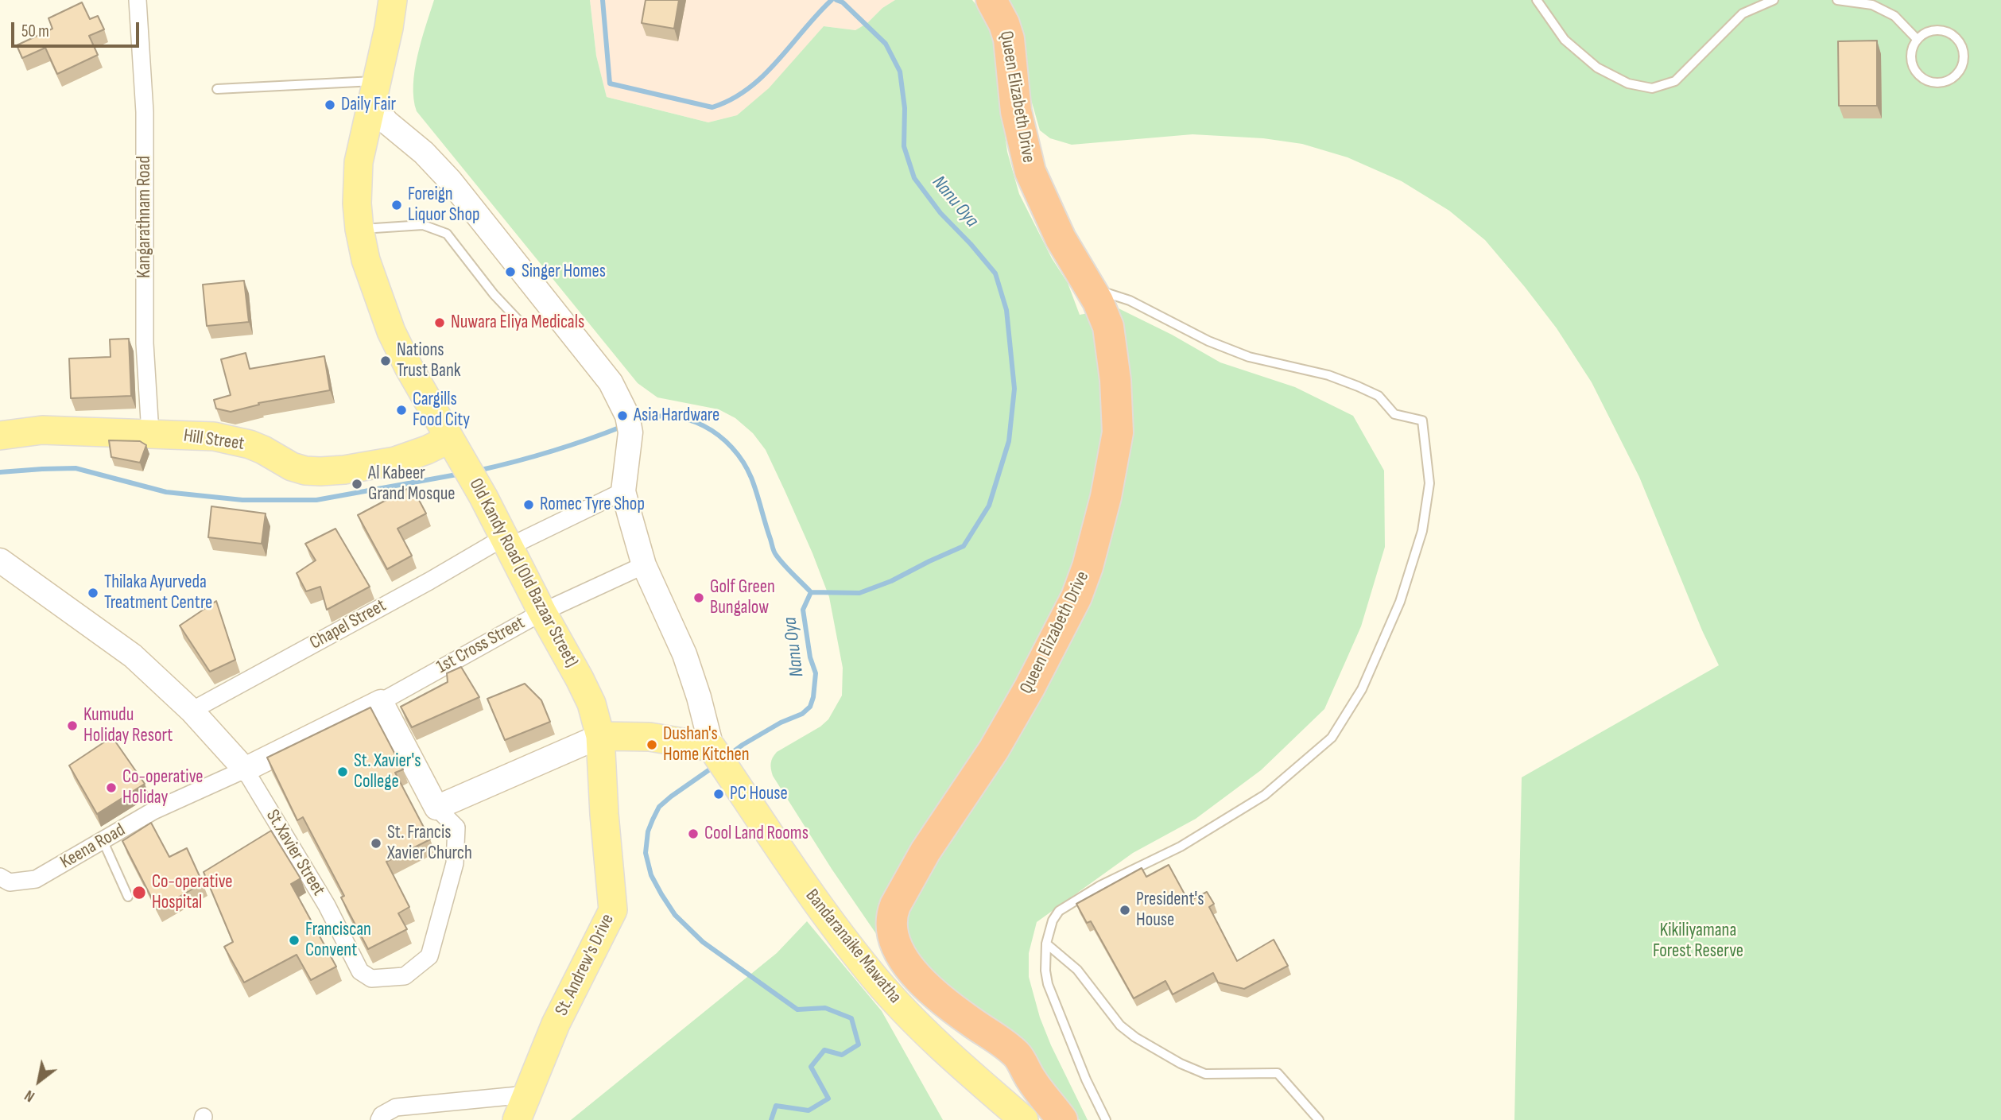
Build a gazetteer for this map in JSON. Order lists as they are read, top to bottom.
{
  "streets": {
    "highway": ["Queen Elizabeth Drive"],
    "main road": [
      "Hill Street",
      "Old Kandy Road (Old Bazaar Street)",
      "Bandaranaike Mawatha",
      "St. Andrew's Drive"
    ],
    "street": [
      "Kangarathnam Road",
      "Chapel Street",
      "1st Cross Street",
      "Keena Road",
      "St.Xavier Street"
    ]
  },
  "crossings": [
    ["Kangarathnam Road", "Hill Street"],
    ["Hill Street", "Old Kandy Road (Old Bazaar Street)"],
    ["Old Kandy Road (Old Bazaar Street)", "Chapel Street"],
    ["Old Kandy Road (Old Bazaar Street)", "1st Cross Street"],
    ["Old Kandy Road (Old Bazaar Street)", "St. Andrew's Drive"],
    ["Chapel Street", "St.Xavier Street"],
    ["Keena Road", "St.Xavier Street"]
  ],
  "water": ["Nanu Oya"],
  "parks": ["Kikiliyamana Forest Reserve"],
  "places": [
    "Daily Fair",
    "Foreign Liquor Shop",
    "Singer Homes",
    "Nuwara Eliya Medicals",
    "Nations Trust Bank",
    "Cargills Food City",
    "Asia Hardware",
    "Al Kabeer Grand Mosque",
    "Romec Tyre Shop",
    "Thilaka Ayurveda Treatment Centre",
    "Golf Green Bungalow",
    "Kumudu Holiday Resort",
    "Dushan's Home Kitchen",
    "St. Xavier's College",
    "Co-operative Holiday",
    "PC House",
    "Cool Land Rooms",
    "St. Francis Xavier Church",
    "Co-operative Hospital",
    "President's House",
    "Franciscan Convent"
  ],
  "scale_bar": "50 m",
  "north": "bottom left"
}
